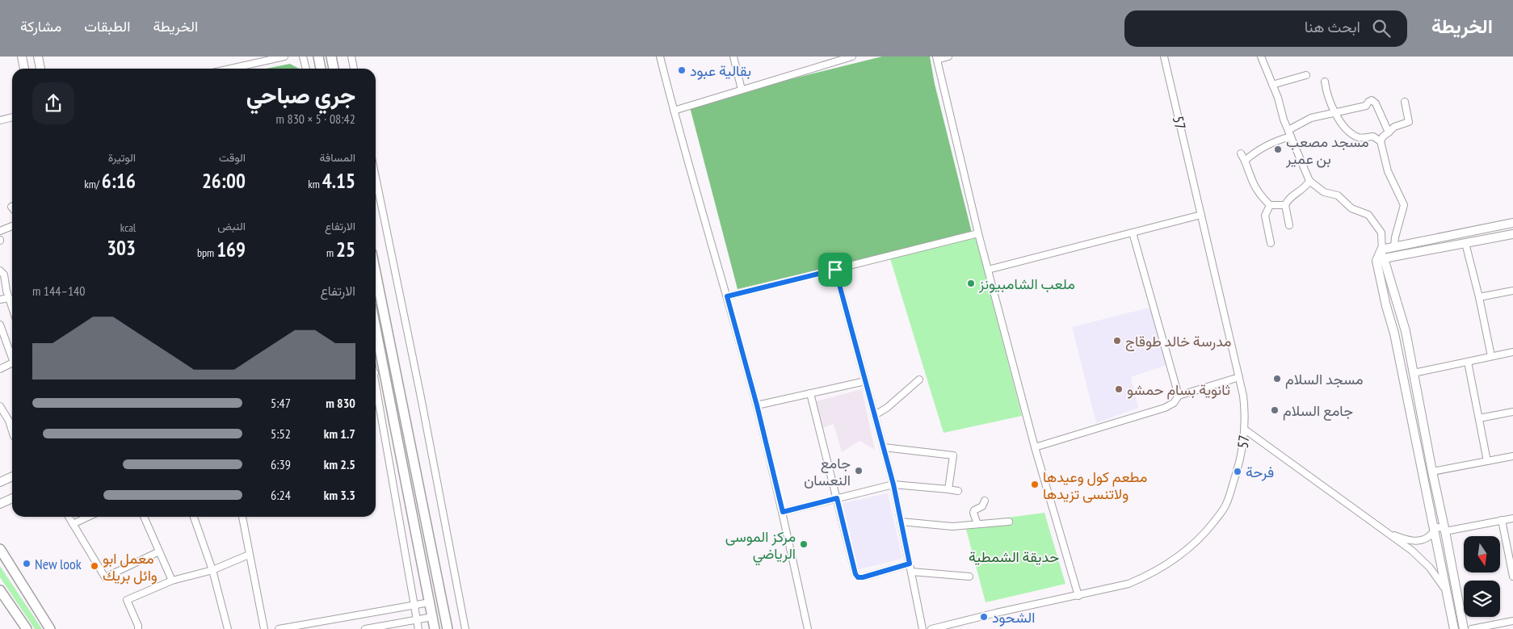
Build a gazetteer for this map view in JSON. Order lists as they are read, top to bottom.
{
  "streets": {
    "street": ["57"]
  },
  "parks": ["حديقة الشمطية"],
  "places": [
    "بقالية عبود",
    "مسجد مصعب بن عمير",
    "ملعب الشامبيونز",
    "مدرسة خالد طوقاج",
    "مسجد السلام",
    "ثانوية بسام حمشو",
    "جامع السلام",
    "جامع النعسان",
    "فرحة",
    "مطعم كول وعيدها ولاتنسى تزيدها",
    "مركز الموسى الرياضي",
    "New look",
    "معمل ابو وائل بريك",
    "الشحود"
  ],
  "north": "bottom",
  "page": {
    "header": "الخريطة",
    "search": "ابحث هنا",
    "nav": ["الخريطة", "الطبقات", "مشاركة"],
    "heading": ["جري صباحي", "08:42 · 5 × 830 m"],
    "stats": [
      ["المسافة", "4.15 km"],
      ["الوقت", "26:00"],
      ["الوتيرة", "6:16 /km"],
      ["الارتفاع", "25 m"],
      ["النبض", "169 bpm"],
      ["kcal", "303"]
    ],
    "chart": ["الارتفاع", "140–144 m"],
    "list": [
      {
        "name": "830 m",
        "note": "5:47"
      },
      {
        "name": "1.7 km",
        "note": "5:52"
      },
      {
        "name": "2.5 km",
        "note": "6:39"
      },
      {
        "name": "3.3 km",
        "note": "6:24"
      }
    ]
  }
}
